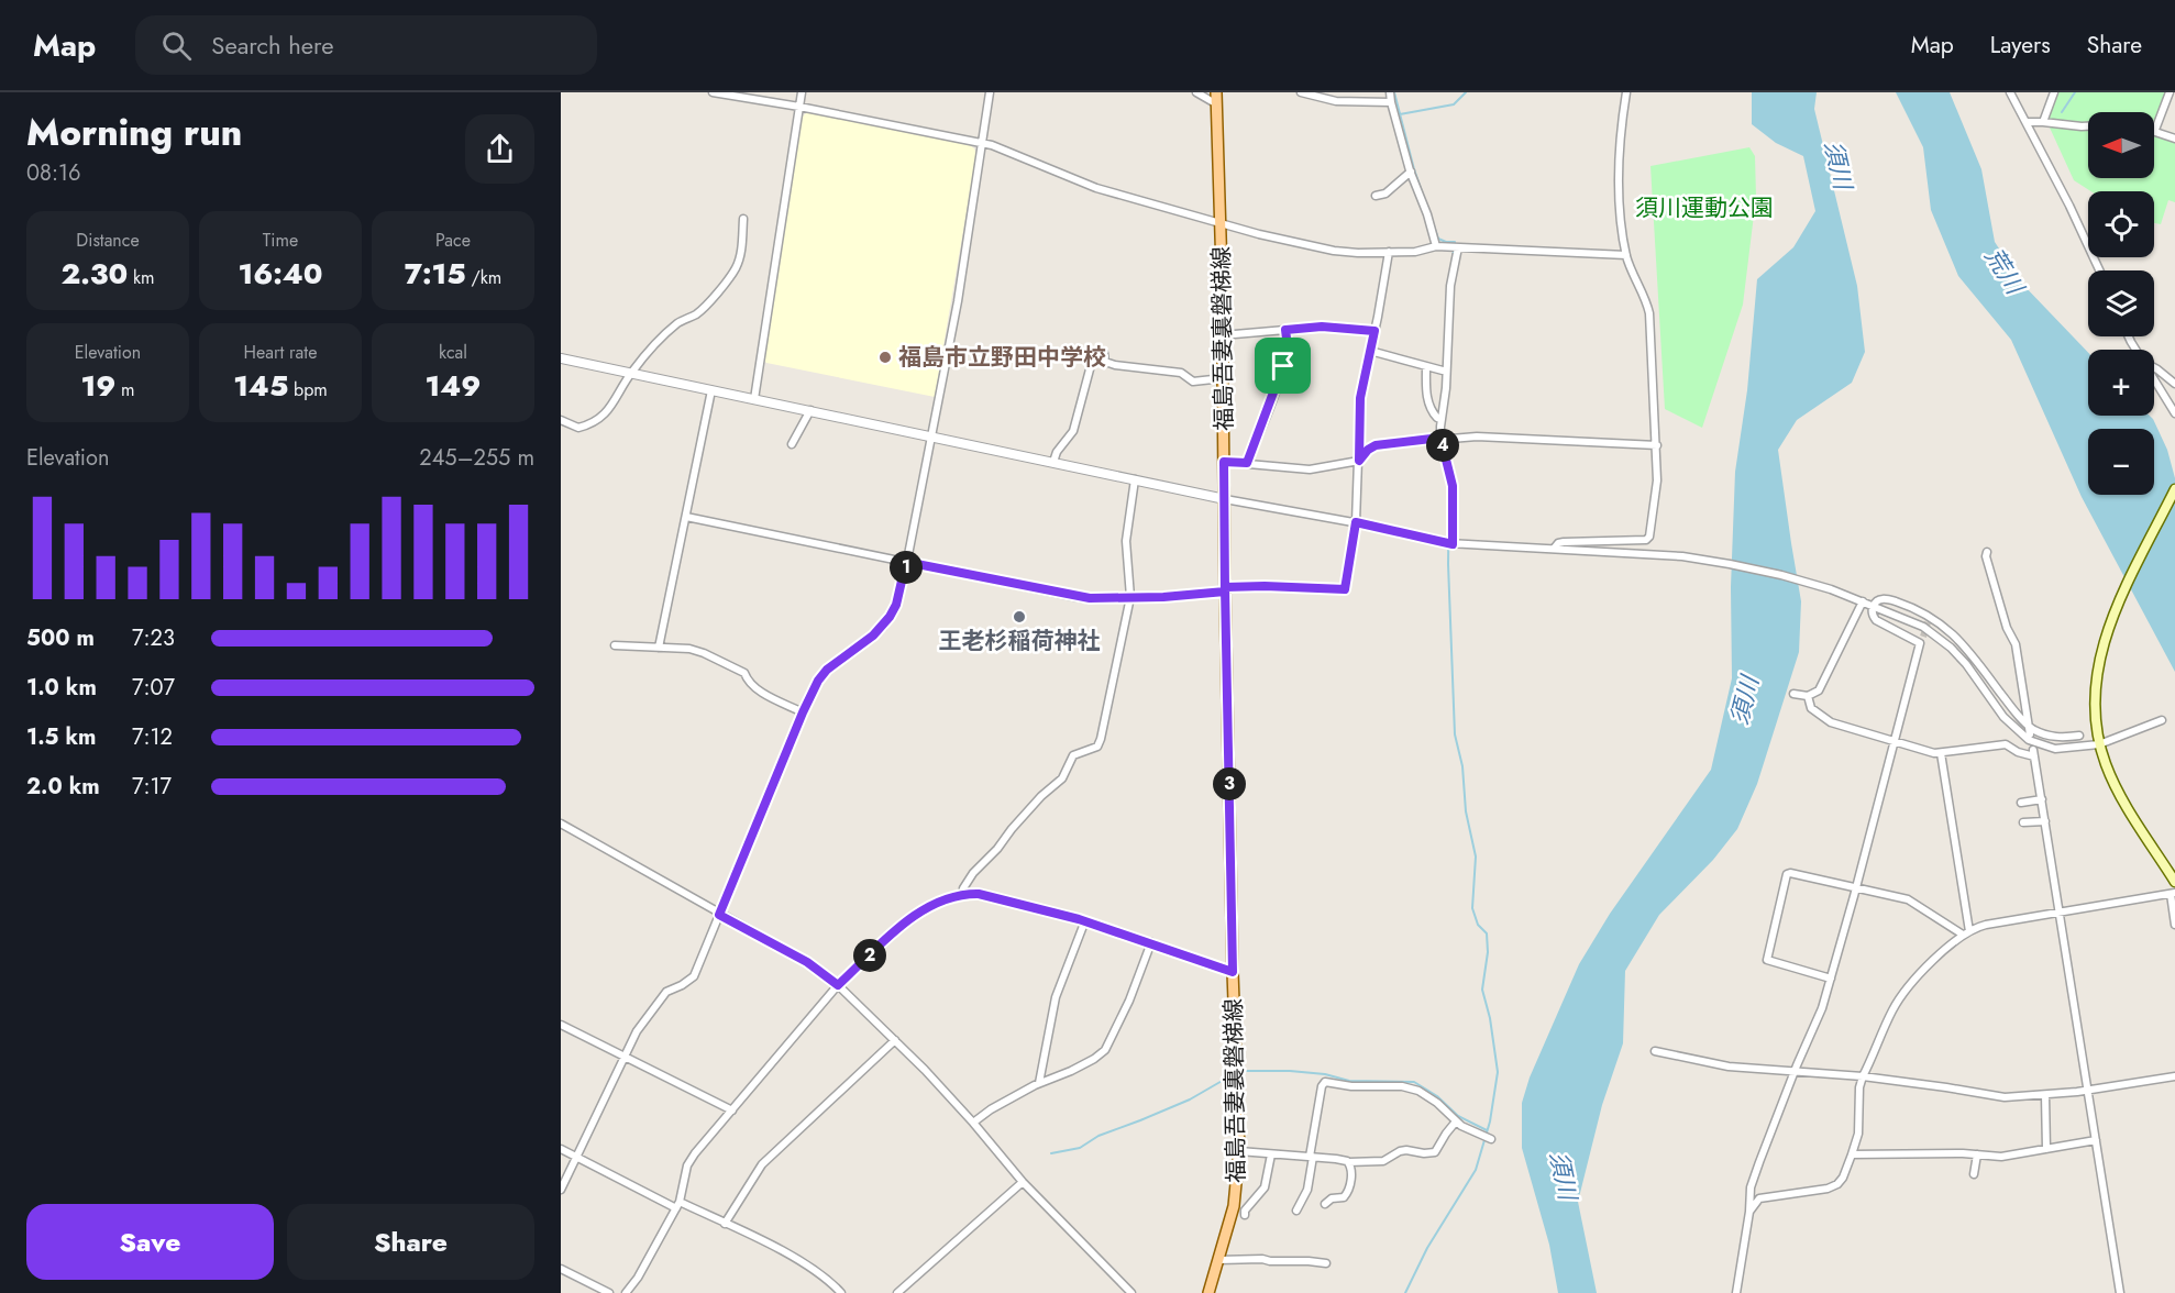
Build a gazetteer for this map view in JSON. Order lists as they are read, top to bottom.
{
  "streets": {
    "main road": ["福島吾妻裏磐梯線"]
  },
  "water": ["須川", "荒川"],
  "parks": ["須川運動公園"],
  "places": ["福島市立野田中学校", "王老杉稲荷神社"],
  "north": "left",
  "page": {
    "header": "Map",
    "search": "Search here",
    "nav": ["Map", "Layers", "Share"],
    "heading": ["Morning run", "08:16"],
    "map_buttons": ["+", "−"],
    "stats": [
      ["Distance", "2.30 km"],
      ["Time", "16:40"],
      ["Pace", "7:15 /km"],
      ["Elevation", "19 m"],
      ["Heart rate", "145 bpm"],
      ["kcal", "149"]
    ],
    "chart": ["Elevation", "245–255 m"],
    "pins": [
      "4",
      "1",
      "3",
      "2"
    ],
    "list": [
      {
        "name": "500 m",
        "note": "7:23"
      },
      {
        "name": "1.0 km",
        "note": "7:07"
      },
      {
        "name": "1.5 km",
        "note": "7:12"
      },
      {
        "name": "2.0 km",
        "note": "7:17"
      }
    ],
    "buttons": ["Save", "Share"]
  }
}
